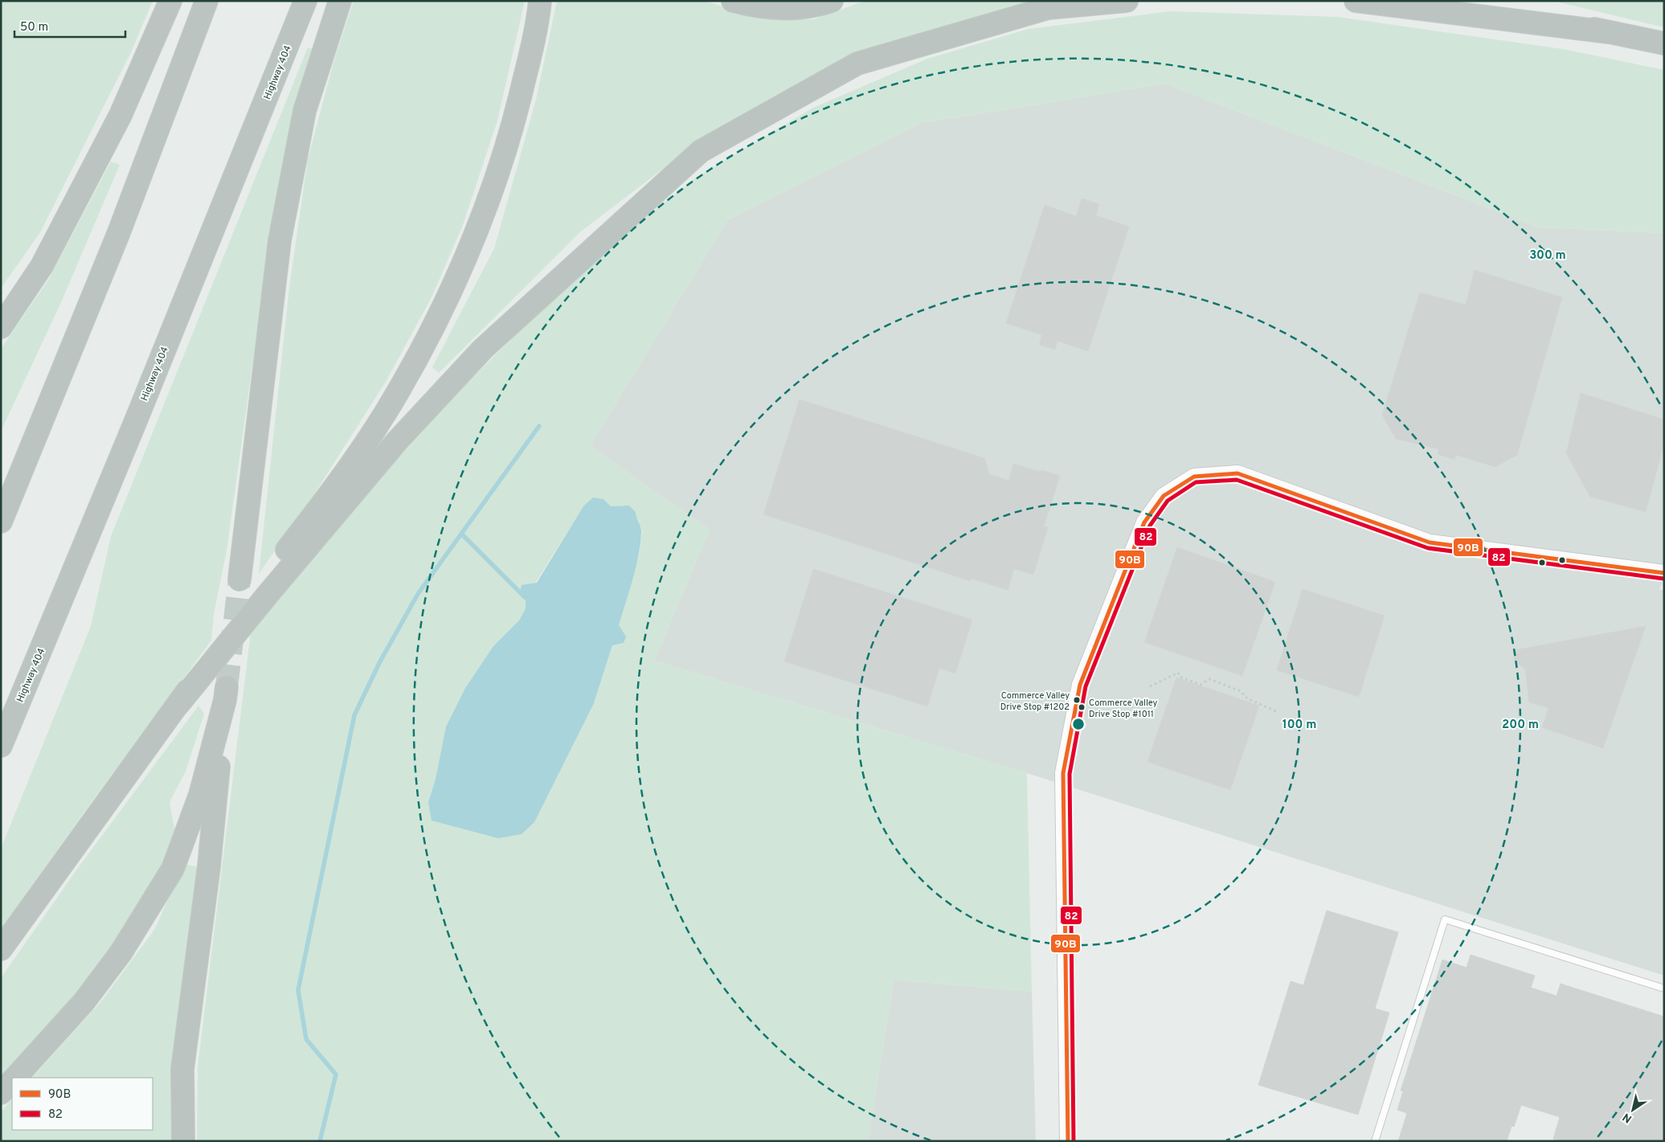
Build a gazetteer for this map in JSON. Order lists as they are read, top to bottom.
{
  "streets": {
    "highway": ["Highway 404"]
  },
  "places": ["Commerce Valley Drive Stop #1202", "Commerce Valley Drive Stop #1011"],
  "lines": ["transit line 90B", "transit line 82"],
  "legend": ["90B", "82"],
  "scale_bar": "50 m",
  "north": "bottom left",
  "rings": ["300 m", "100 m", "200 m"]
}
